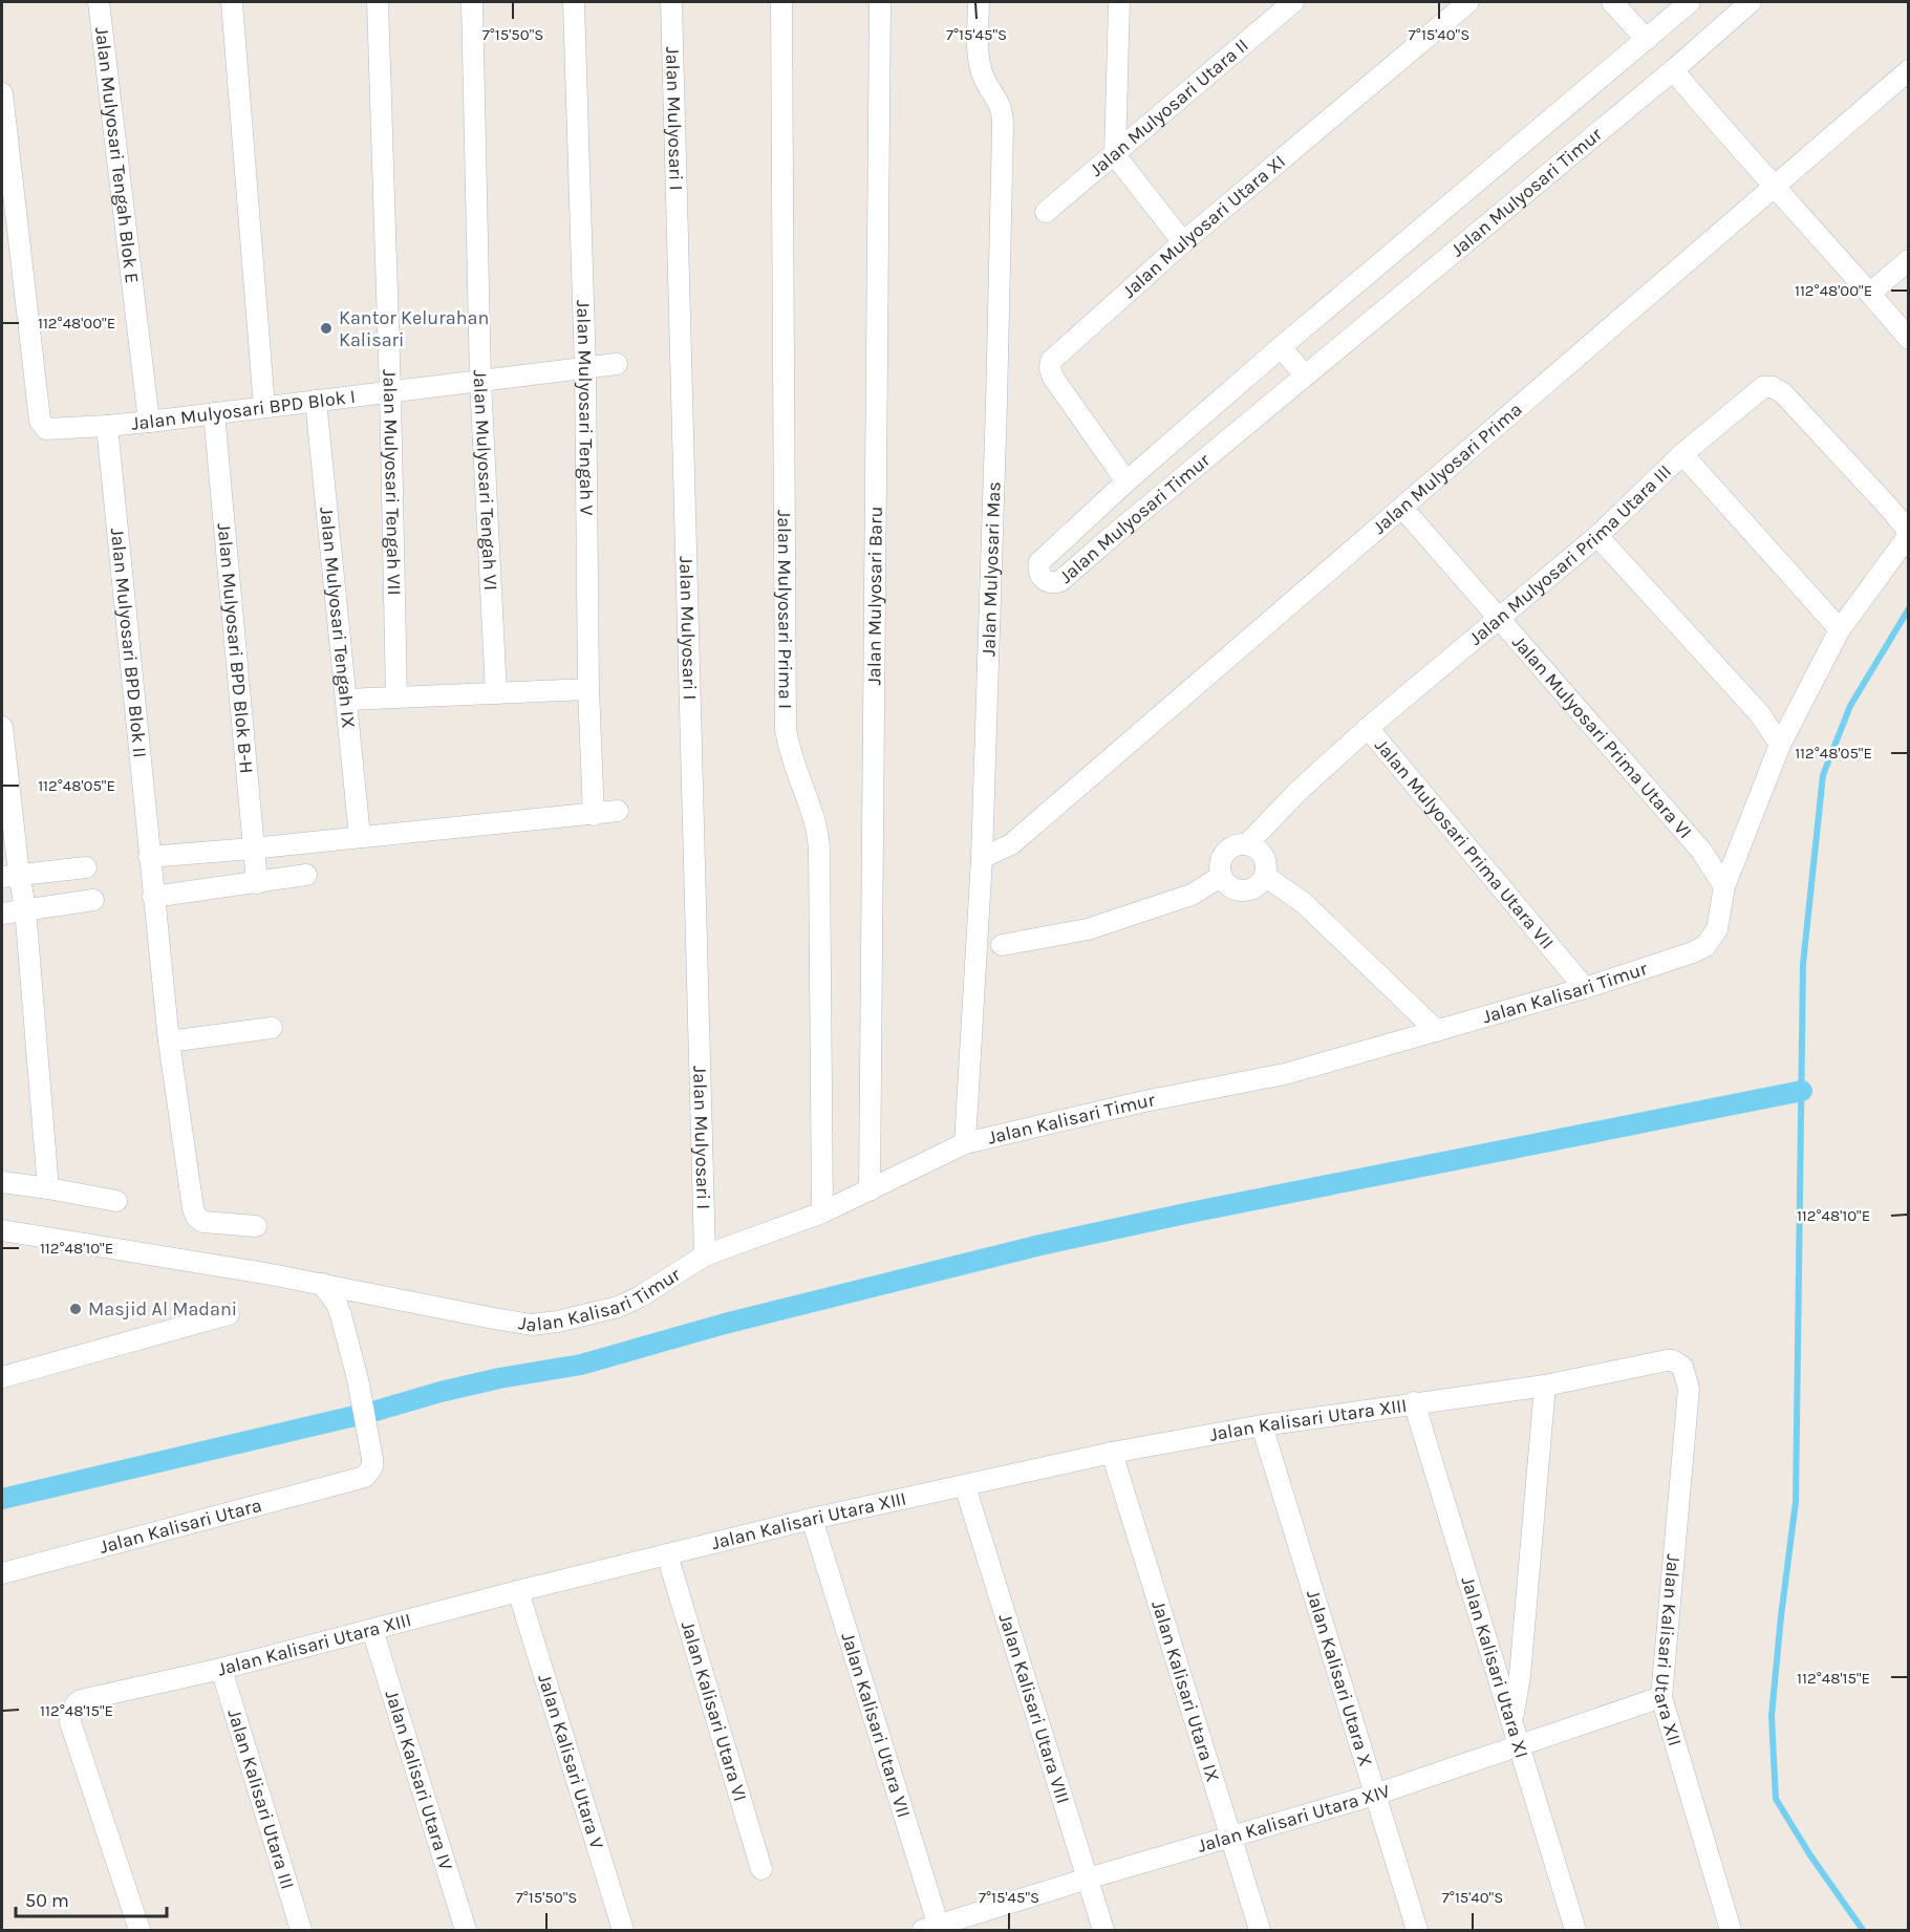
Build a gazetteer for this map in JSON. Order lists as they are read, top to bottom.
{
  "streets": {
    "street": [
      "Jalan Mulyosari Utara II",
      "Jalan Mulyosari I",
      "Jalan Mulyosari Tengah Blok E",
      "Jalan Mulyosari Timur",
      "Jalan Mulyosari Utara XI",
      "Jalan Mulyosari Tengah V",
      "Jalan Mulyosari BPD Blok I",
      "Jalan Mulyosari Prima",
      "Jalan Mulyosari Tengah VI",
      "Jalan Mulyosari Tengah VII",
      "Jalan Mulyosari Prima Utara III",
      "Jalan Mulyosari Mas",
      "Jalan Mulyosari Baru",
      "Jalan Mulyosari Prima I",
      "Jalan Mulyosari Tengah IX",
      "Jalan Mulyosari BPD Blok II",
      "Jalan Mulyosari BPD Blok B-H",
      "Jalan Mulyosari Prima Utara VI",
      "Jalan Mulyosari Prima Utara VII",
      "Jalan Kalisari Timur",
      "Jalan Kalisari Utara XIII",
      "Jalan Kalisari Utara",
      "Jalan Kalisari Utara XII",
      "Jalan Kalisari Utara XI",
      "Jalan Kalisari Utara X",
      "Jalan Kalisari Utara IX",
      "Jalan Kalisari Utara VIII",
      "Jalan Kalisari Utara VI",
      "Jalan Kalisari Utara VII",
      "Jalan Kalisari Utara V",
      "Jalan Kalisari Utara IV",
      "Jalan Kalisari Utara III",
      "Jalan Kalisari Utara XIV"
    ]
  },
  "crossings": [
    ["Jalan Mulyosari I", "Jalan Kalisari Timur"],
    ["Jalan Mulyosari Tengah Blok E", "Jalan Mulyosari BPD Blok I"],
    ["Jalan Mulyosari Timur", "Jalan Mulyosari Utara XI"],
    ["Jalan Mulyosari Tengah V", "Jalan Mulyosari BPD Blok I"],
    ["Jalan Mulyosari BPD Blok I", "Jalan Mulyosari Tengah VI"],
    ["Jalan Mulyosari BPD Blok I", "Jalan Mulyosari Tengah VII"],
    ["Jalan Mulyosari BPD Blok I", "Jalan Mulyosari Tengah IX"],
    ["Jalan Mulyosari BPD Blok I", "Jalan Mulyosari BPD Blok II"],
    ["Jalan Mulyosari BPD Blok I", "Jalan Mulyosari BPD Blok B-H"],
    ["Jalan Mulyosari Prima", "Jalan Mulyosari Mas"],
    ["Jalan Mulyosari Prima", "Jalan Mulyosari Prima Utara VI"],
    ["Jalan Mulyosari Prima Utara III", "Jalan Mulyosari Prima Utara VI"],
    ["Jalan Mulyosari Prima Utara III", "Jalan Mulyosari Prima Utara VII"],
    ["Jalan Mulyosari Prima Utara III", "Jalan Kalisari Timur"],
    ["Jalan Mulyosari Mas", "Jalan Kalisari Timur"],
    ["Jalan Mulyosari Baru", "Jalan Kalisari Timur"],
    ["Jalan Mulyosari Prima I", "Jalan Kalisari Timur"],
    ["Jalan Mulyosari Prima Utara VI", "Jalan Kalisari Timur"],
    ["Jalan Mulyosari Prima Utara VII", "Jalan Kalisari Timur"],
    ["Jalan Kalisari Timur", "Jalan Kalisari Utara"],
    ["Jalan Kalisari Utara XIII", "Jalan Kalisari Utara XII"],
    ["Jalan Kalisari Utara XIII", "Jalan Kalisari Utara XI"],
    ["Jalan Kalisari Utara XIII", "Jalan Kalisari Utara X"],
    ["Jalan Kalisari Utara XIII", "Jalan Kalisari Utara IX"],
    ["Jalan Kalisari Utara XIII", "Jalan Kalisari Utara VIII"],
    ["Jalan Kalisari Utara XIII", "Jalan Kalisari Utara VI"],
    ["Jalan Kalisari Utara XIII", "Jalan Kalisari Utara VII"],
    ["Jalan Kalisari Utara XIII", "Jalan Kalisari Utara V"],
    ["Jalan Kalisari Utara XIII", "Jalan Kalisari Utara IV"],
    ["Jalan Kalisari Utara XIII", "Jalan Kalisari Utara III"],
    ["Jalan Kalisari Utara XII", "Jalan Kalisari Utara XIV"],
    ["Jalan Kalisari Utara XI", "Jalan Kalisari Utara XIV"],
    ["Jalan Kalisari Utara X", "Jalan Kalisari Utara XIV"],
    ["Jalan Kalisari Utara IX", "Jalan Kalisari Utara XIV"],
    ["Jalan Kalisari Utara VIII", "Jalan Kalisari Utara XIV"],
    ["Jalan Kalisari Utara VII", "Jalan Kalisari Utara XIV"]
  ],
  "places": ["Kantor Kelurahan Kalisari", "Masjid Al Madani"],
  "scale_bar": "50 m",
  "coordinates": [
    "7°15'50\"S",
    "7°15'45\"S",
    "7°15'40\"S",
    "112°48'00\"E",
    "112°48'05\"E",
    "112°48'10\"E",
    "112°48'15\"E"
  ]
}
